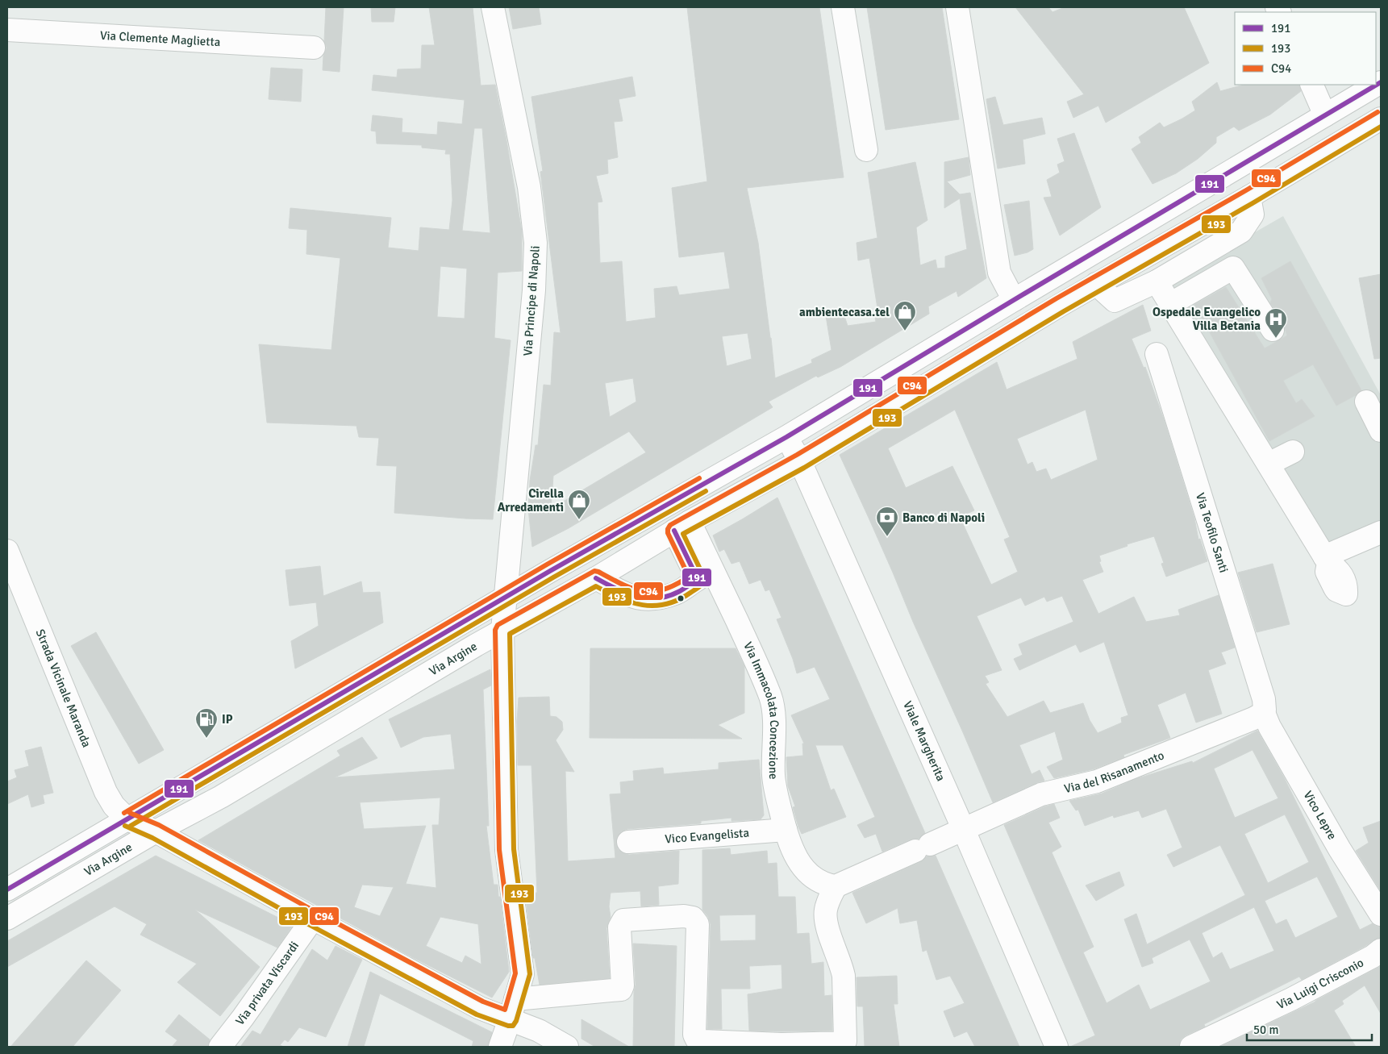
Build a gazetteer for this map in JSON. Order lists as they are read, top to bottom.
{
  "streets": {
    "street": [
      "Via Clemente Maglietta",
      "Via Principe di Napoli",
      "Via Teofilo Santi",
      "Via Argine",
      "Strada Vicinale Maranda",
      "Via Immacolata Concezione",
      "Viale Margherita",
      "Via del Risanamento",
      "Vico Lepre",
      "Vico Evangelista",
      "Via privata Viscardi",
      "Via Luigi Crisconio"
    ]
  },
  "crossings": [
    ["Via Principe di Napoli", "Via Argine"],
    ["Via Teofilo Santi", "Via del Risanamento"],
    ["Via Teofilo Santi", "Vico Lepre"],
    ["Via Argine", "Strada Vicinale Maranda"],
    ["Via Argine", "Via Immacolata Concezione"],
    ["Via Argine", "Viale Margherita"],
    ["Via Immacolata Concezione", "Vico Evangelista"],
    ["Viale Margherita", "Via del Risanamento"],
    ["Via del Risanamento", "Vico Lepre"]
  ],
  "places": {
    "shop": ["ambientecasa.tel", "Cirella Arredamenti"],
    "hospital": ["Ospedale Evangelico Villa Betania"],
    "bank": ["Banco di Napoli"],
    "fuel station": ["IP"]
  },
  "lines": ["transit line 191", "transit line C94", "transit line 193"],
  "legend": ["191", "193", "C94"],
  "scale_bar": "50 m"
}
